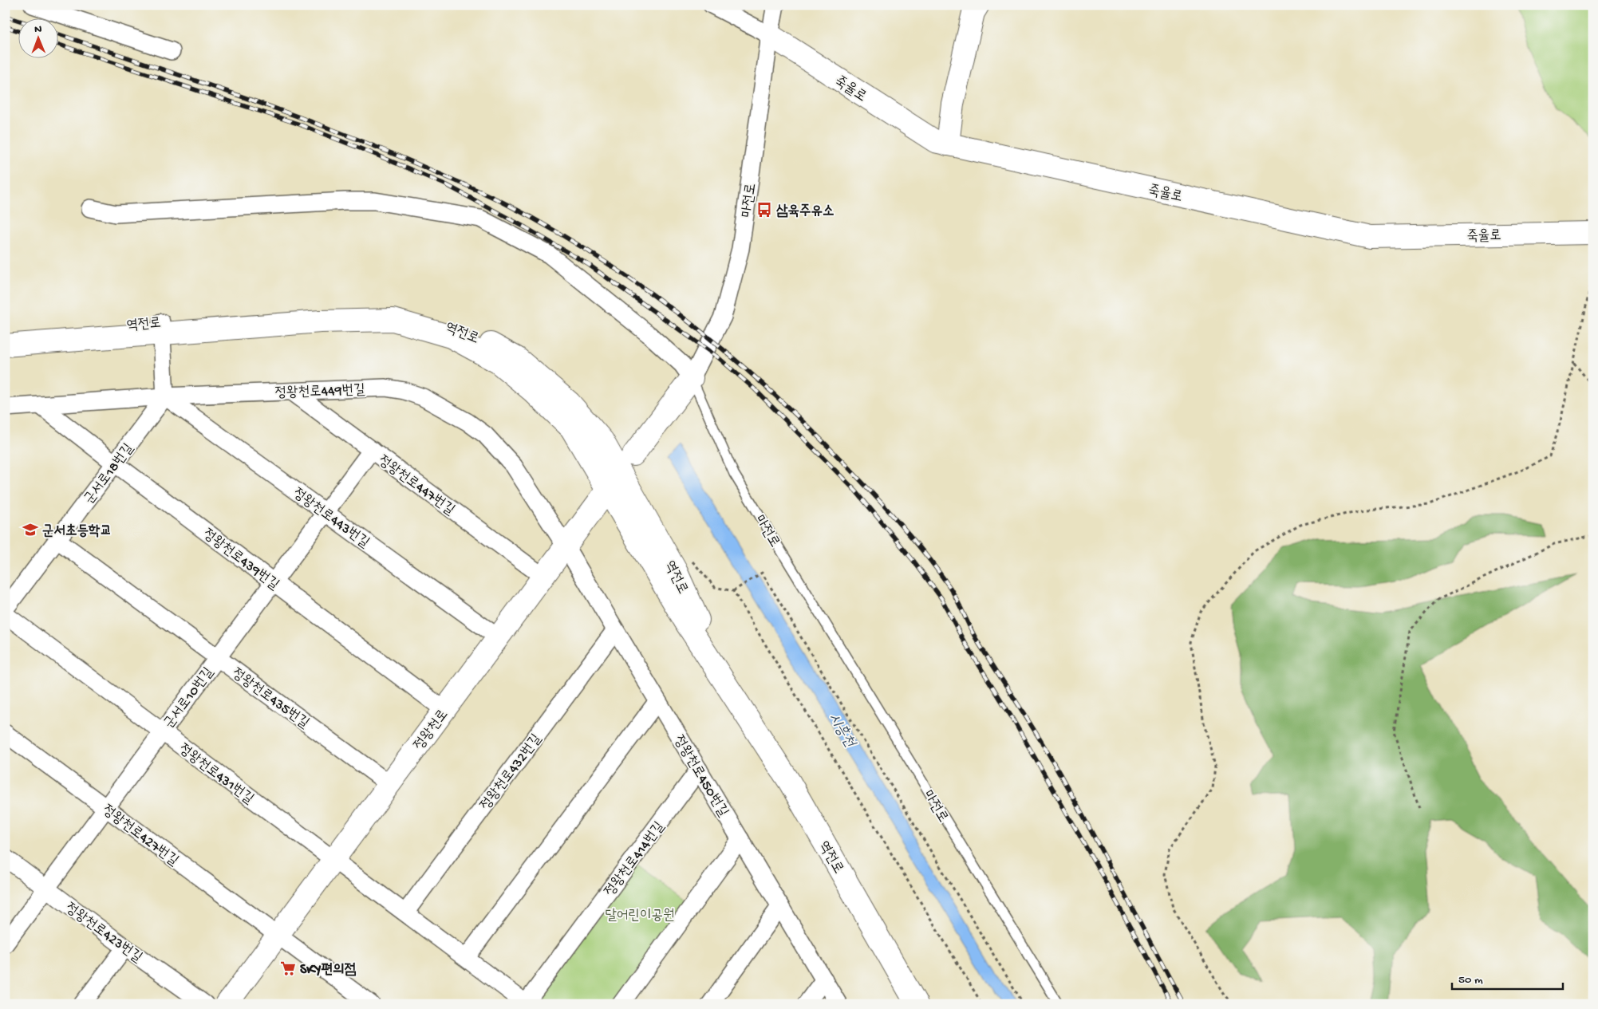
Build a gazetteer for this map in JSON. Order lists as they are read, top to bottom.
{
  "streets": {
    "main road": ["죽율로", "역전로", "정왕천로"],
    "street": [
      "마전로",
      "정왕천로449번길",
      "군서로18번길",
      "정왕천로447번길",
      "정왕천로443번길",
      "정왕천로439번길",
      "군서로10번길",
      "정왕천로435번길",
      "정왕천로432번길",
      "정왕천로431번길",
      "정왕천로450번길",
      "정왕천로427번길",
      "정왕천로414번길",
      "정왕천로423번길"
    ]
  },
  "crossings": [
    ["죽율로", "마전로"],
    ["마전로", "정왕천로"],
    ["역전로", "정왕천로"],
    ["정왕천로449번길", "군서로18번길"],
    ["정왕천로449번길", "정왕천로447번길"],
    ["정왕천로449번길", "정왕천로443번길"],
    ["정왕천로449번길", "정왕천로439번길"],
    ["정왕천로449번길", "정왕천로"],
    ["정왕천로449번길", "정왕천로450번길"],
    ["군서로18번길", "정왕천로443번길"],
    ["군서로18번길", "정왕천로439번길"],
    ["군서로18번길", "정왕천로435번길"],
    ["정왕천로447번길", "군서로10번길"],
    ["정왕천로447번길", "정왕천로"],
    ["정왕천로443번길", "군서로10번길"],
    ["정왕천로443번길", "정왕천로"],
    ["정왕천로439번길", "군서로10번길"],
    ["정왕천로439번길", "정왕천로"],
    ["군서로10번길", "정왕천로435번길"],
    ["군서로10번길", "정왕천로431번길"],
    ["군서로10번길", "정왕천로427번길"],
    ["군서로10번길", "정왕천로423번길"],
    ["정왕천로435번길", "정왕천로"],
    ["정왕천로", "정왕천로431번길"],
    ["정왕천로", "정왕천로450번길"],
    ["정왕천로", "정왕천로427번길"],
    ["정왕천로432번길", "정왕천로450번길"],
    ["정왕천로450번길", "정왕천로414번길"]
  ],
  "water": ["시흥천"],
  "parks": ["달어린이공원"],
  "places": {
    "bus stop": ["삼육주유소"],
    "school or university": ["군서초등학교"],
    "supermarket": ["SKY편의점"]
  },
  "scale_bar": "50 m",
  "north": "top"
}
